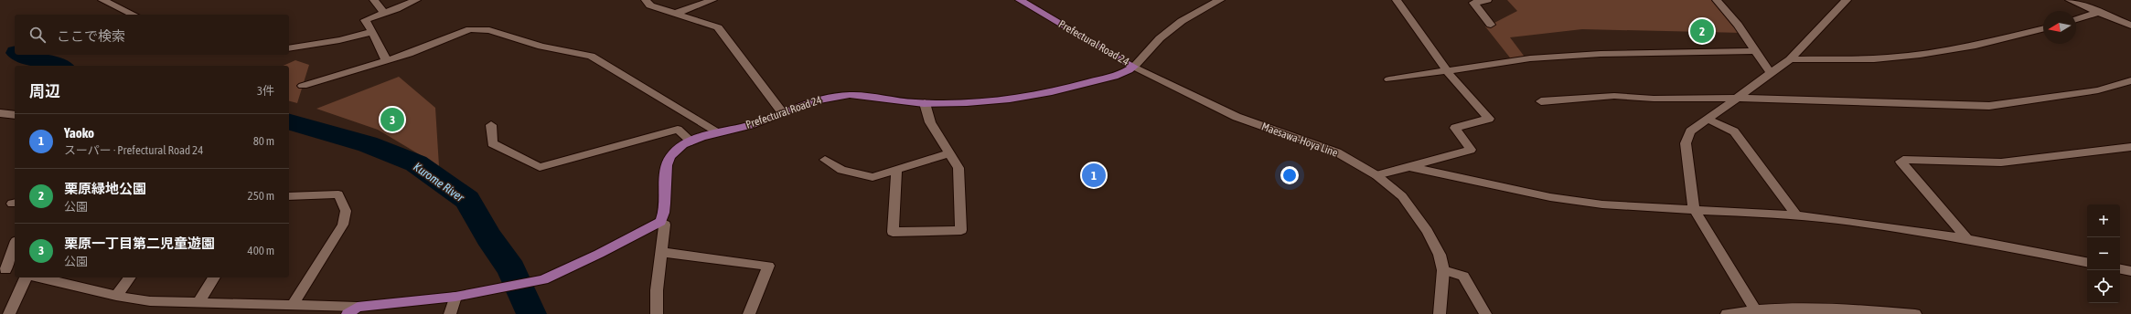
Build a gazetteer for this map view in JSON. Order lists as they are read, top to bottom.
{
  "streets": {
    "main road": ["Prefectural Road 24"],
    "street": ["Maesawa-Hoya Line"]
  },
  "crossings": [
    ["Prefectural Road 24", "Maesawa-Hoya Line"]
  ],
  "water": ["Kurome River"],
  "north": "left",
  "page": {
    "search": "ここで検索",
    "pins": ["2", "3", "1"],
    "heading": ["周辺", "3件"],
    "list": [
      {
        "mark": "1",
        "name": "Yaoko",
        "note": "スーパー · Prefectural Road 24",
        "value": "80 m"
      },
      {
        "mark": "2",
        "name": "栗原緑地公園",
        "note": "公園",
        "value": "250 m"
      },
      {
        "mark": "3",
        "name": "栗原一丁目第二児童遊園",
        "note": "公園",
        "value": "400 m"
      }
    ],
    "map_buttons": ["+", "−"]
  }
}
